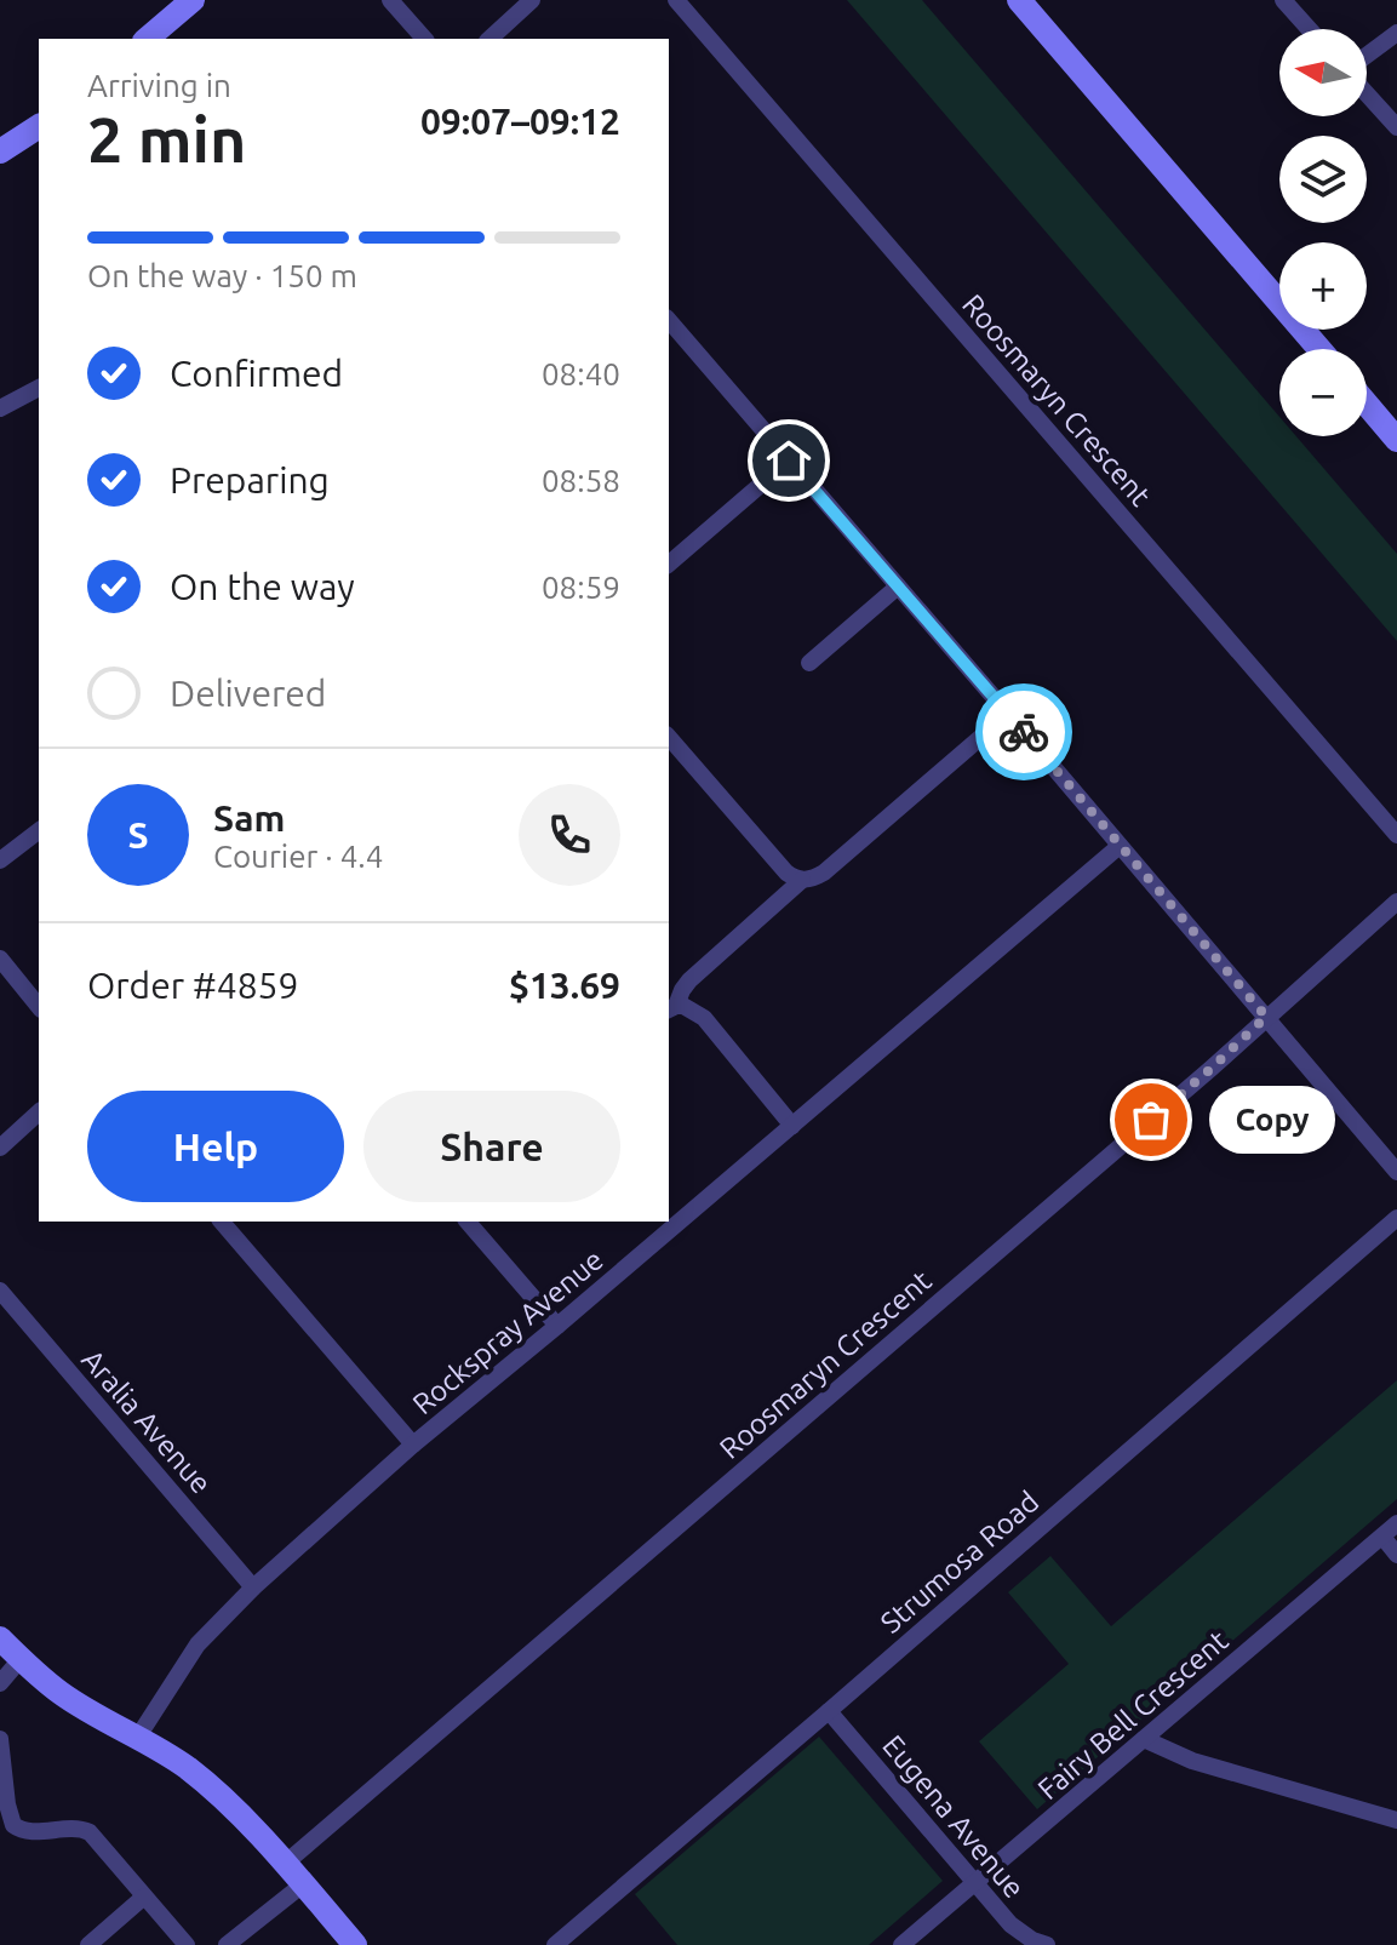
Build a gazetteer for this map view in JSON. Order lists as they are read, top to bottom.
{
  "streets": {
    "street": [
      "Roosmaryn Crescent",
      "Rockspray Avenue",
      "Aralia Avenue",
      "Strumosa Road",
      "Fairy Bell Crescent",
      "Eugena Avenue"
    ]
  },
  "crossings": [
    ["Rockspray Avenue", "Aralia Avenue"],
    ["Strumosa Road", "Eugena Avenue"],
    ["Fairy Bell Crescent", "Eugena Avenue"]
  ],
  "places": ["Copy"],
  "north": "left",
  "page": {
    "map_buttons": ["+", "−"],
    "heading": ["2 min", "Arriving in", "09:07–09:12"],
    "panel": [
      "Sam",
      "Courier · 4.4",
      "Order #4859",
      "$13.69"
    ],
    "bar": "On the way · 150 m",
    "list": [
      ["Confirmed", "08:40"],
      ["Preparing", "08:58"],
      ["On the way", "08:59"],
      "Delivered"
    ],
    "round": "S",
    "buttons": ["Help", "Share"],
    "bubble": "Copy"
  }
}
